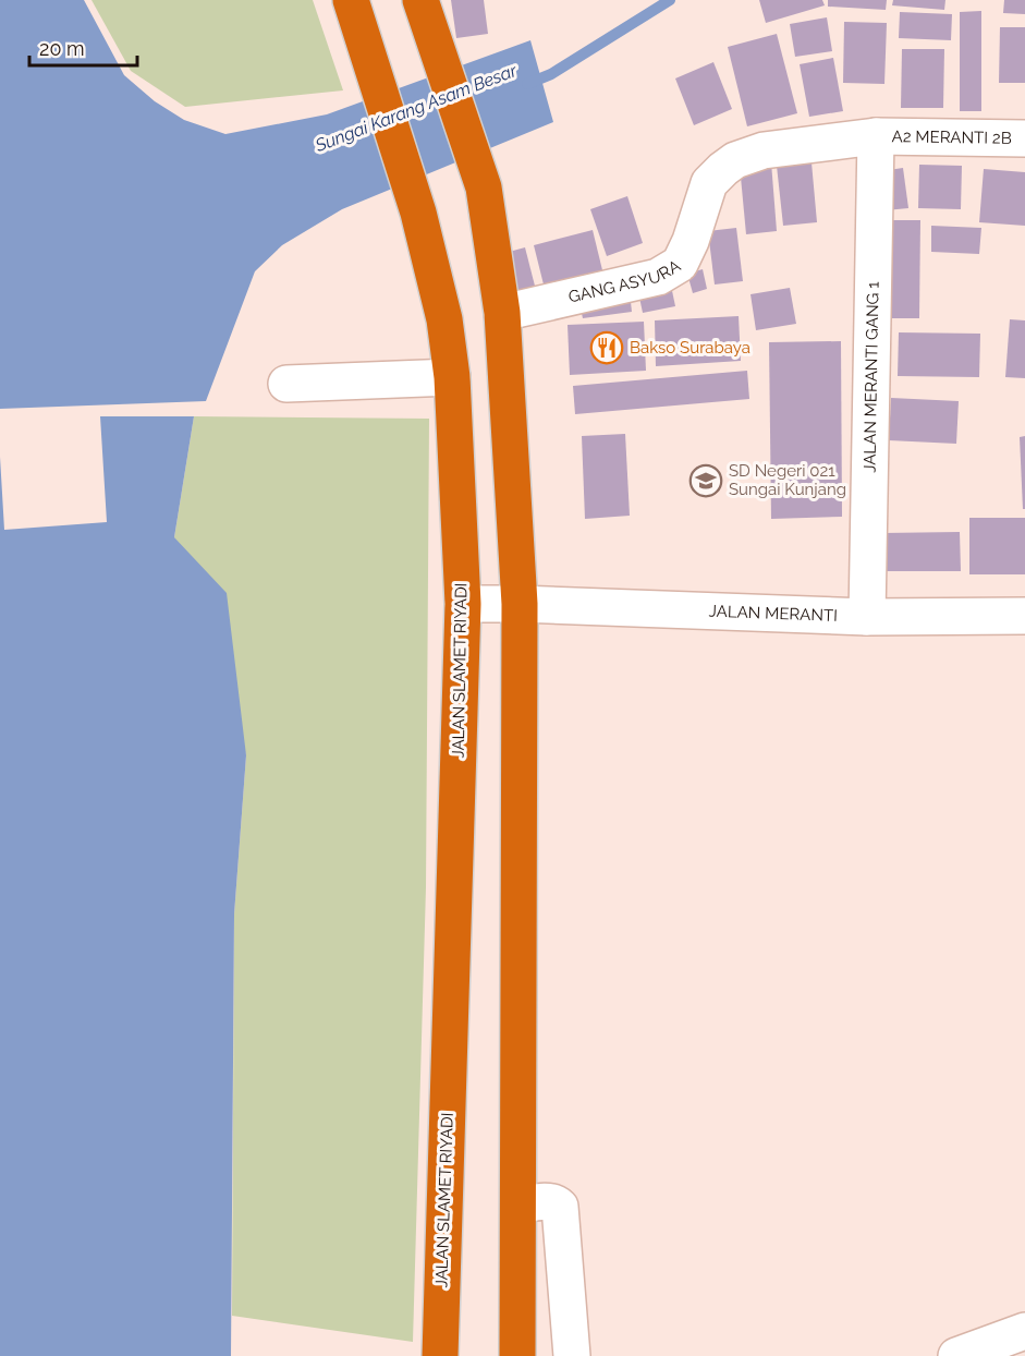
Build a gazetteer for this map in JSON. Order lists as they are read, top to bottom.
{
  "streets": {
    "highway": ["JALAN SLAMET RIYADI"],
    "street": [
      "A2 MERANTI 2B",
      "GANG ASYURA",
      "JALAN MERANTI GANG 1",
      "JALAN MERANTI"
    ]
  },
  "crossings": [
    ["A2 MERANTI 2B", "GANG ASYURA"],
    ["A2 MERANTI 2B", "JALAN MERANTI GANG 1"],
    ["GANG ASYURA", "JALAN MERANTI GANG 1"],
    ["JALAN MERANTI GANG 1", "JALAN MERANTI"],
    ["JALAN MERANTI", "JALAN SLAMET RIYADI"]
  ],
  "water": ["Sungai Karang Asam Besar"],
  "places": {
    "restaurant": ["Bakso Surabaya"],
    "school or university": ["SD Negeri 021 Sungai Kunjang"]
  },
  "scale_bar": "20 m"
}
